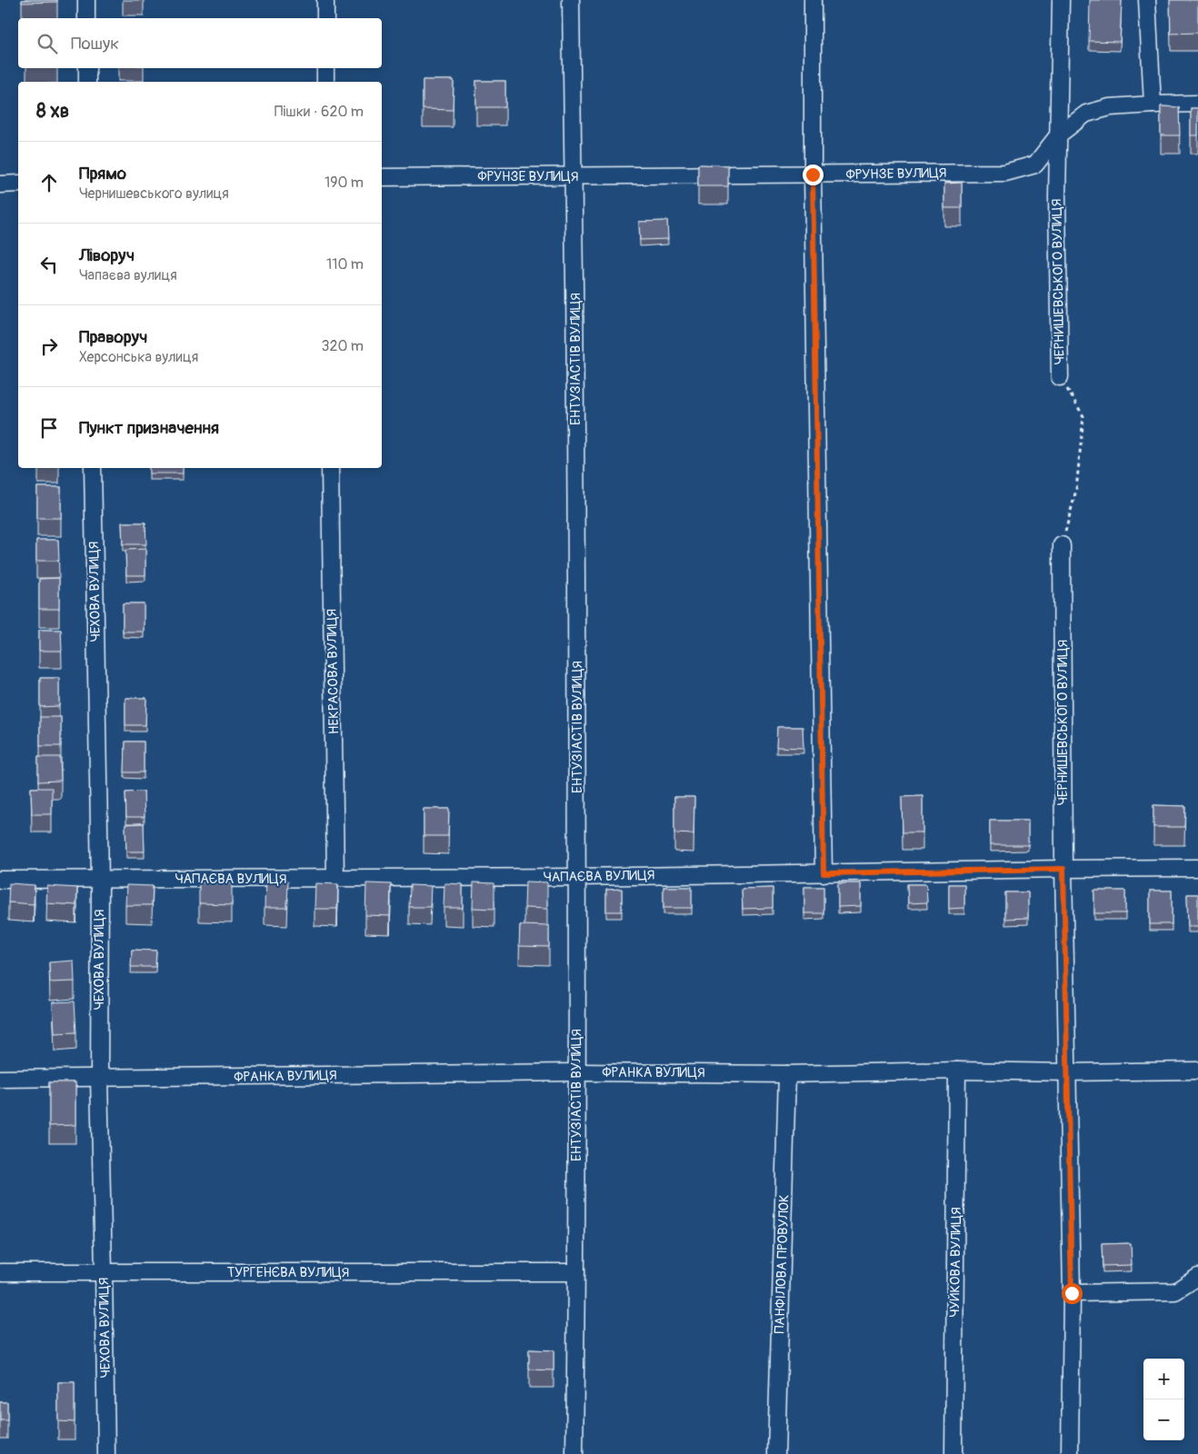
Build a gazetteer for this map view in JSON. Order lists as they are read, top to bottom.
{
  "streets": {
    "street": [
      "ФРУНЗЕ ВУЛИЦЯ",
      "ЧЕРНИШЕВСЬКОГО ВУЛИЦЯ",
      "ЕНТУЗІАСТІВ ВУЛИЦЯ",
      "ЧЕХОВА ВУЛИЦЯ",
      "НЕКРАСОВА ВУЛИЦЯ",
      "ЧАПАЄВА ВУЛИЦЯ",
      "ФРАНКА ВУЛИЦЯ",
      "ЧУЙКОВА ВУЛИЦЯ",
      "ПАНФІЛОВА ПРОВУЛОК",
      "ТУРГЕНЄВА ВУЛИЦЯ"
    ]
  },
  "crossings": [
    ["ФРУНЗЕ ВУЛИЦЯ", "ЧЕРНИШЕВСЬКОГО ВУЛИЦЯ"],
    ["ФРУНЗЕ ВУЛИЦЯ", "ЕНТУЗІАСТІВ ВУЛИЦЯ"],
    ["ЧЕРНИШЕВСЬКОГО ВУЛИЦЯ", "ЧАПАЄВА ВУЛИЦЯ"],
    ["ЧЕРНИШЕВСЬКОГО ВУЛИЦЯ", "ФРАНКА ВУЛИЦЯ"],
    ["ЕНТУЗІАСТІВ ВУЛИЦЯ", "ЧАПАЄВА ВУЛИЦЯ"],
    ["ЕНТУЗІАСТІВ ВУЛИЦЯ", "ФРАНКА ВУЛИЦЯ"],
    ["ЕНТУЗІАСТІВ ВУЛИЦЯ", "ТУРГЕНЄВА ВУЛИЦЯ"],
    ["ЧЕХОВА ВУЛИЦЯ", "ЧАПАЄВА ВУЛИЦЯ"],
    ["ЧЕХОВА ВУЛИЦЯ", "ФРАНКА ВУЛИЦЯ"],
    ["ЧЕХОВА ВУЛИЦЯ", "ТУРГЕНЄВА ВУЛИЦЯ"],
    ["НЕКРАСОВА ВУЛИЦЯ", "ЧАПАЄВА ВУЛИЦЯ"],
    ["ФРАНКА ВУЛИЦЯ", "ЧУЙКОВА ВУЛИЦЯ"],
    ["ФРАНКА ВУЛИЦЯ", "ПАНФІЛОВА ПРОВУЛОК"]
  ],
  "page": {
    "search": "Пошук",
    "heading": ["8 хв", "Пішки · 620 m"],
    "list": [
      ["Прямо", "Чернишевського вулиця", "190 m"],
      ["Ліворуч", "Чапаєва вулиця", "110 m"],
      ["Праворуч", "Херсонська вулиця", "320 m"],
      "Пункт призначення"
    ],
    "map_buttons": ["+", "−"]
  }
}
